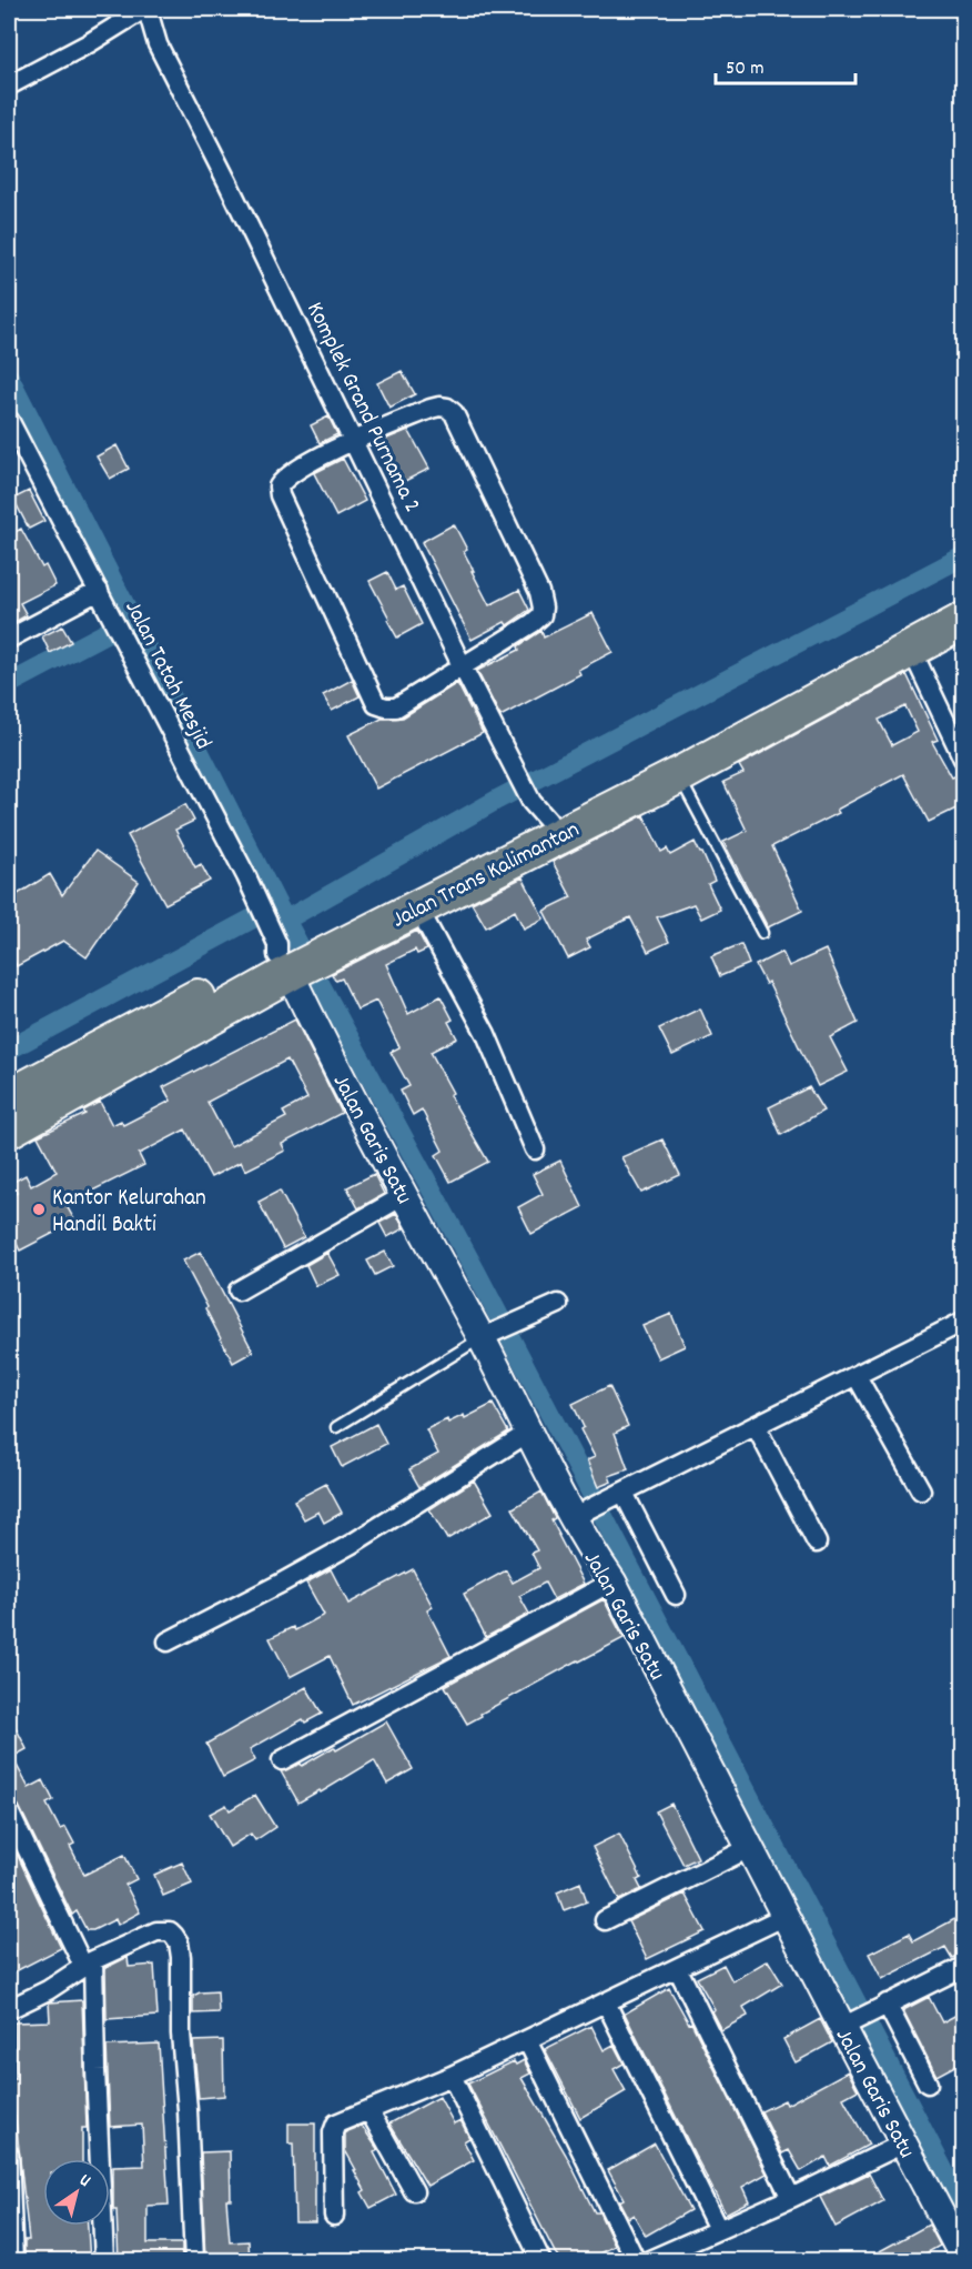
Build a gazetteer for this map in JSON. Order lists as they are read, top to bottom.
{
  "streets": {
    "highway": ["Jalan Trans Kalimantan"],
    "street": ["Komplek Grand Purnama 2", "Jalan Tatah Mesjid", "Jalan Garis Satu"]
  },
  "crossings": [
    ["Komplek Grand Purnama 2", "Jalan Trans Kalimantan"],
    ["Jalan Tatah Mesjid", "Jalan Trans Kalimantan"],
    ["Jalan Tatah Mesjid", "Jalan Garis Satu"],
    ["Jalan Trans Kalimantan", "Jalan Garis Satu"]
  ],
  "places": ["Kantor Kelurahan Handil Bakti"],
  "scale_bar": "50 m",
  "north": "top right"
}
